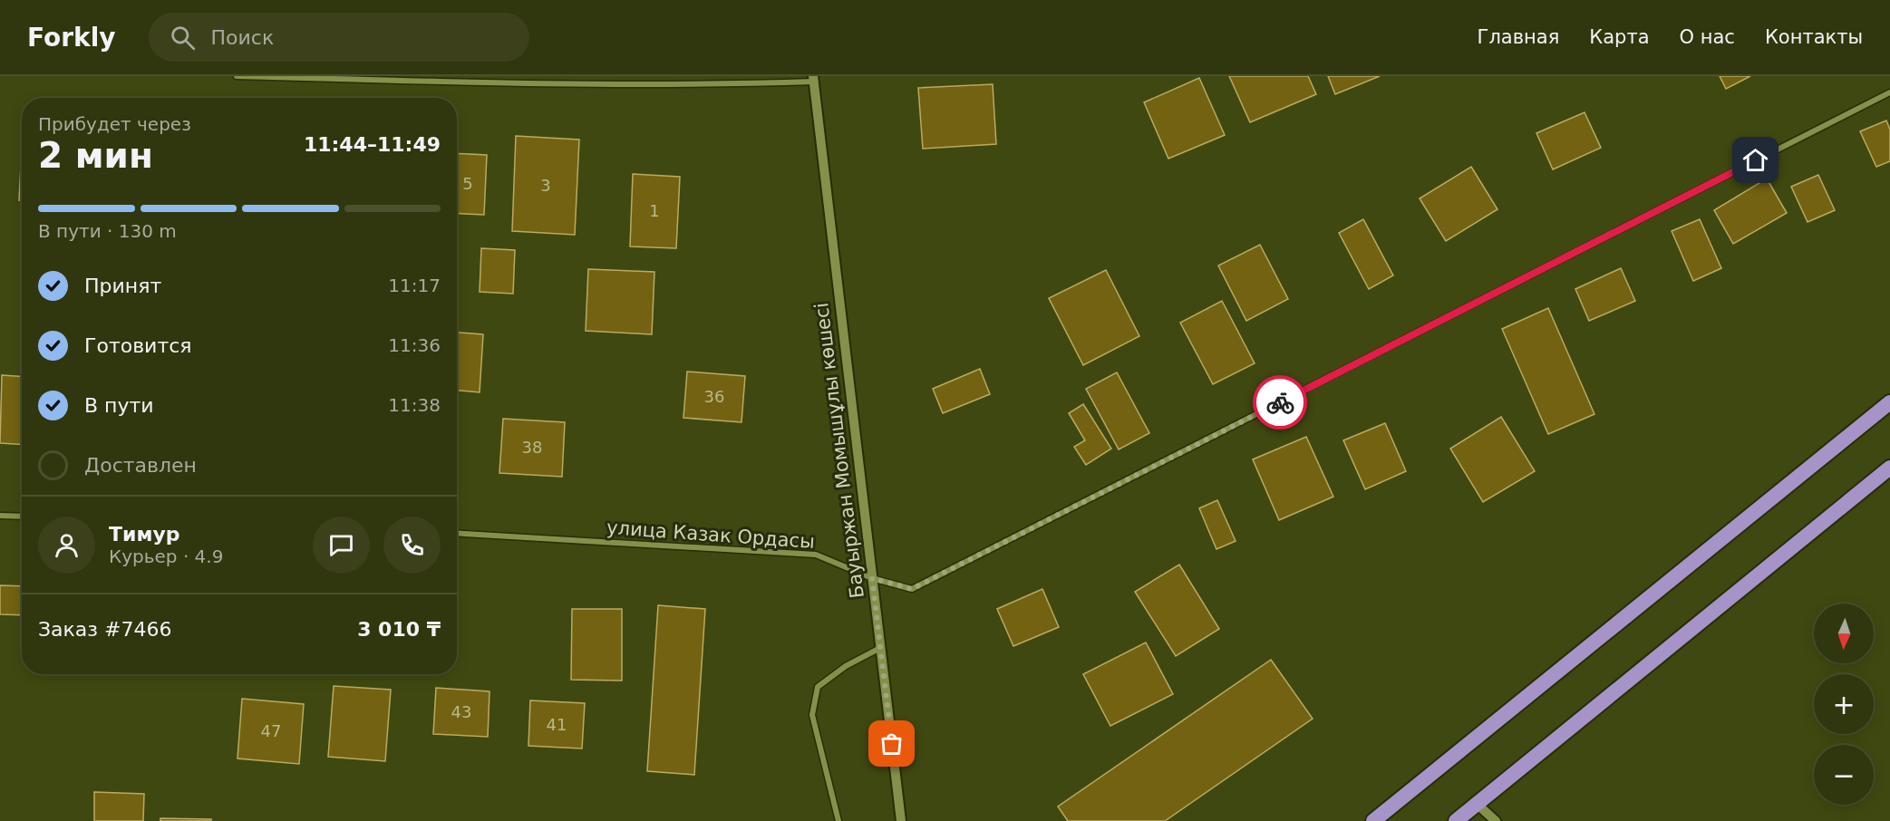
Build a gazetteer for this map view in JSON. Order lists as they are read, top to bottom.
{
  "streets": {
    "street": ["Бауыржан Момышұлы көшесі", "улица Казак Ордасы"]
  },
  "crossings": [
    ["Бауыржан Момышұлы көшесі", "улица Казак Ордасы"]
  ],
  "house_numbers": [
    "5",
    "3",
    "1",
    "36",
    "38",
    "43",
    "41",
    "47"
  ],
  "north": "bottom",
  "page": {
    "header": "Forkly",
    "search": "Поиск",
    "nav": [
      "Главная",
      "Карта",
      "О нас",
      "Контакты"
    ],
    "heading": ["2 мин", "Прибудет через", "11:44–11:49"],
    "panel": [
      "Тимур",
      "Курьер · 4.9",
      "Заказ #7466",
      "3 010 ₸"
    ],
    "bar": "В пути · 130 m",
    "list": [
      ["Принят", "11:17"],
      ["Готовится", "11:36"],
      ["В пути", "11:38"],
      "Доставлен"
    ],
    "map_buttons": ["+", "−"]
  }
}
